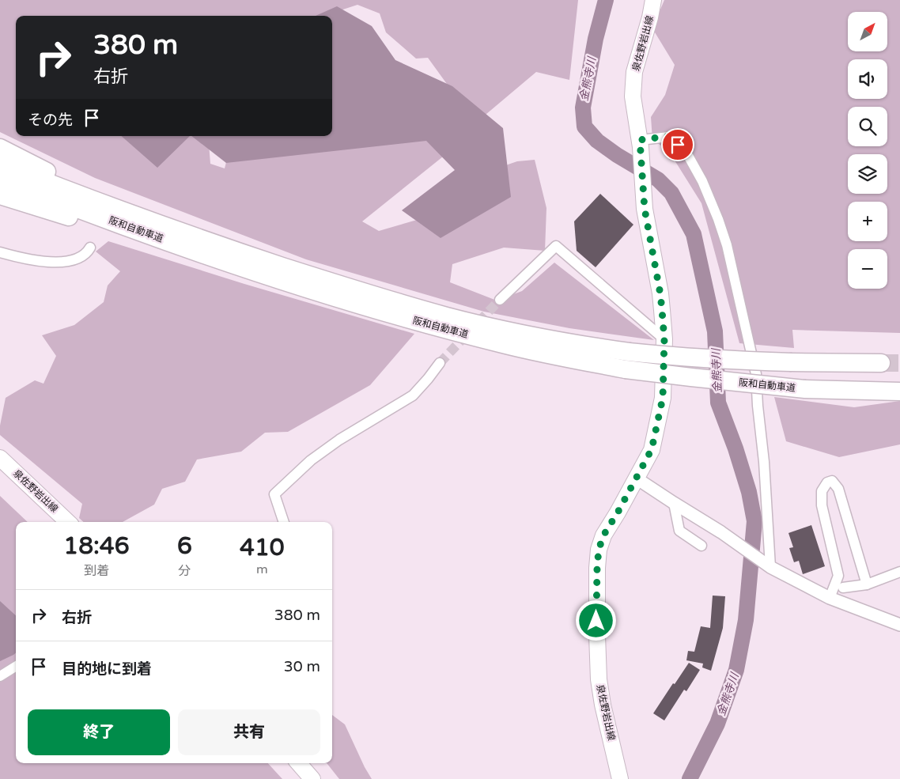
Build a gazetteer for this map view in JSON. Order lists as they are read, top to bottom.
{
  "streets": {
    "highway": ["阪和自動車道"],
    "main road": ["泉佐野岩出線"]
  },
  "water": ["金熊寺川"],
  "north": "top right",
  "page": {
    "map_buttons": ["+", "−"],
    "turn": ["380 m", "右折"],
    "then": "その先",
    "eta": [
      "18:46",
      "到着",
      "6",
      "分",
      "410",
      "m"
    ],
    "list": [
      {
        "name": "右折",
        "value": "380 m"
      },
      {
        "name": "目的地に到着",
        "value": "30 m"
      }
    ],
    "buttons": ["終了", "共有"]
  }
}
